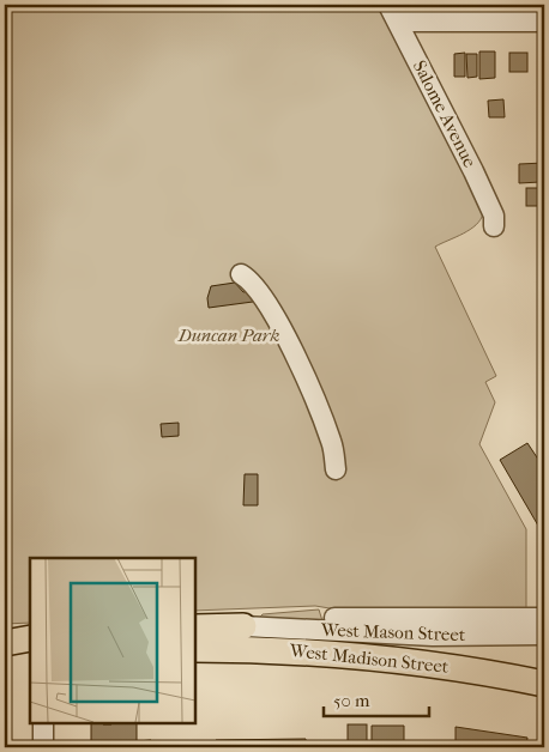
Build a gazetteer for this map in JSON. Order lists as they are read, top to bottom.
{
  "streets": {
    "main road": ["West Madison Street"],
    "street": ["Salome Avenue", "West Mason Street"]
  },
  "parks": ["Duncan Park"],
  "scale_bar": "50 m"
}
